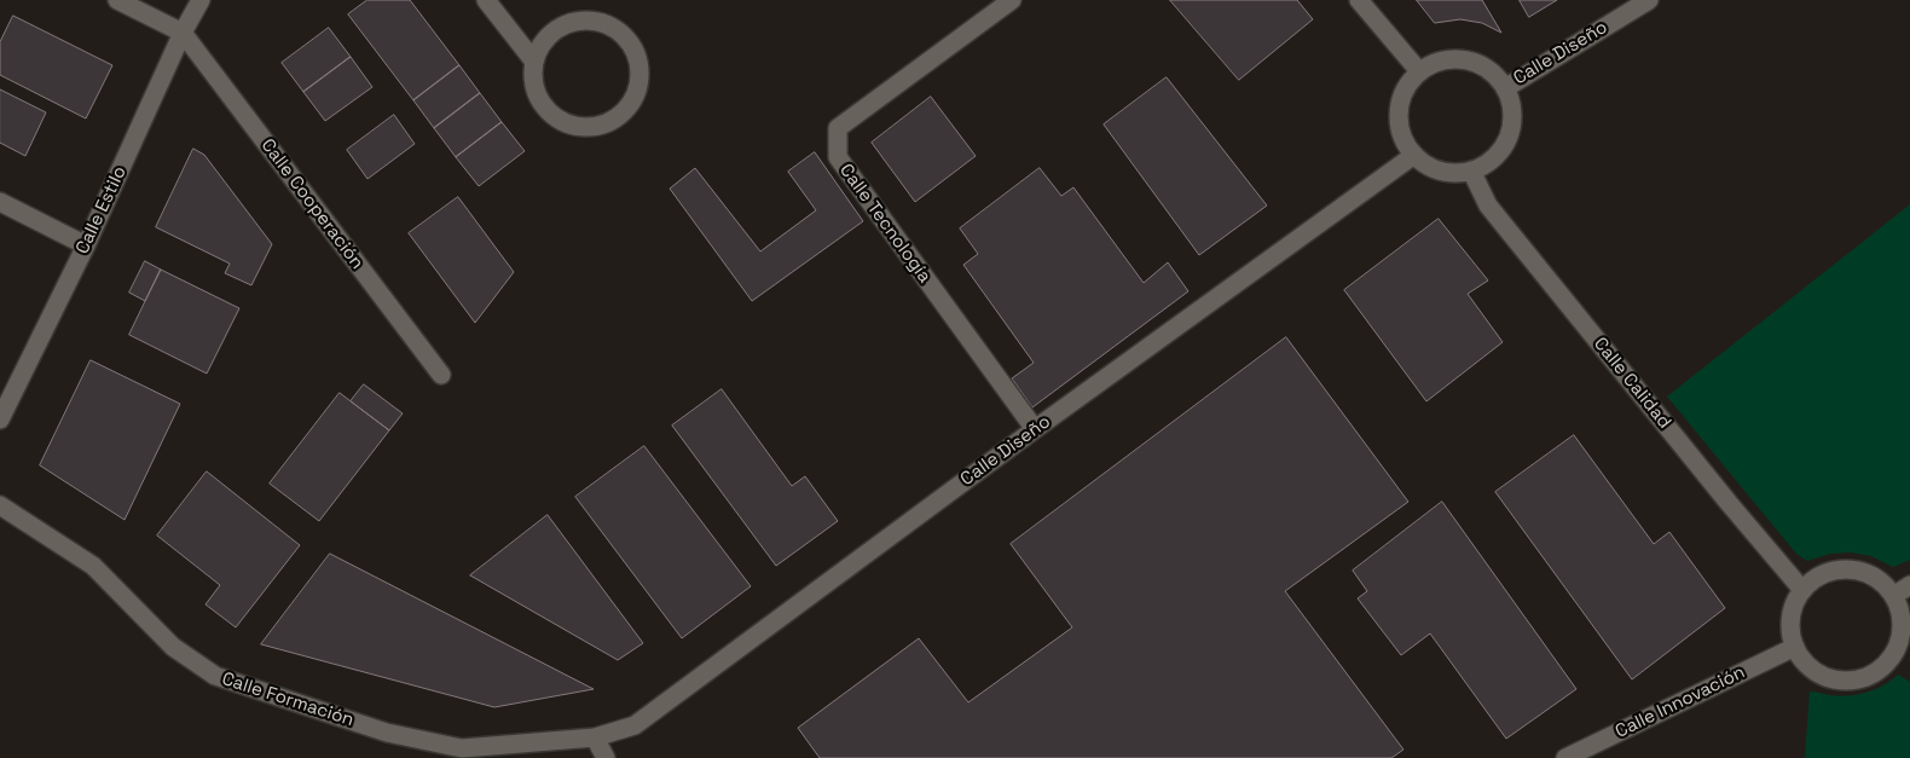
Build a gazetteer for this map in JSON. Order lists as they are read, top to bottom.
{
  "streets": {
    "street": [
      "Calle Diseño",
      "Calle Cooperación",
      "Calle Estilo",
      "Calle Tecnología",
      "Calle Calidad",
      "Calle Formación",
      "Calle Innovación"
    ]
  },
  "crossings": [
    ["Calle Diseño", "Calle Tecnología"],
    ["Calle Diseño", "Calle Calidad"],
    ["Calle Diseño", "Calle Formación"],
    ["Calle Cooperación", "Calle Estilo"],
    ["Calle Calidad", "Calle Innovación"]
  ]
}
